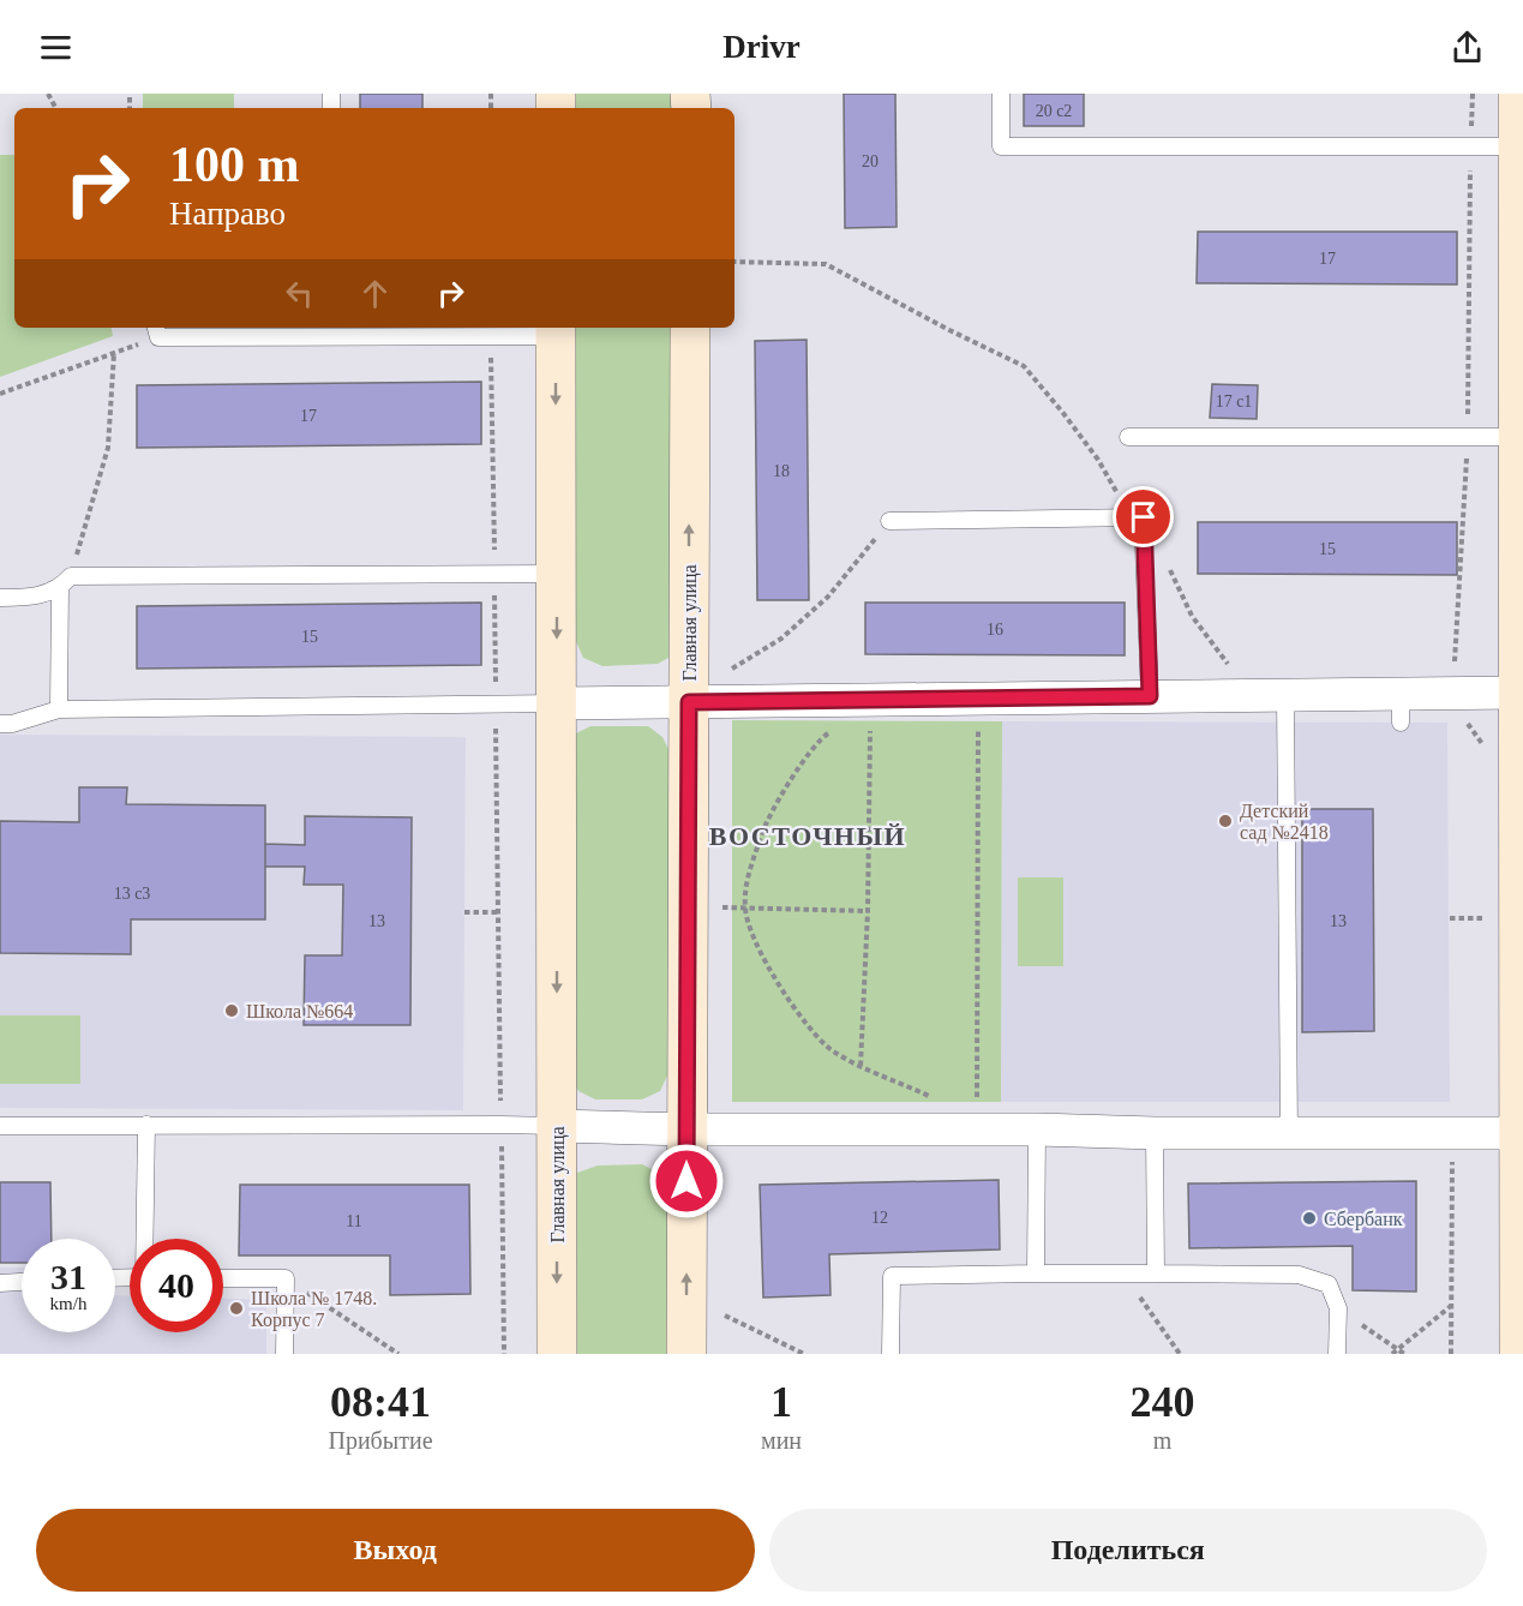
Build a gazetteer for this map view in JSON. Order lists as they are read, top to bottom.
{
  "streets": {
    "street": ["Главная улица"]
  },
  "districts": ["ВОСТОЧНЫЙ"],
  "places": [
    "Детский сад №2418",
    "Школа №664",
    "Сбербанк",
    "Школа № 1748. Корпус 7"
  ],
  "house_numbers": [
    "20 с2",
    "20",
    "17",
    "17 с1",
    "17",
    "18",
    "15",
    "16",
    "15",
    "13 с3",
    "13",
    "13",
    "12",
    "11"
  ],
  "page": {
    "header": "Drivr",
    "turn": ["100 m", "Направо"],
    "speed": "31 km/h",
    "limit": "40",
    "eta": [
      "08:41",
      "Прибытие",
      "1",
      "мин",
      "240",
      "m"
    ],
    "buttons": ["Выход", "Поделиться"]
  }
}
